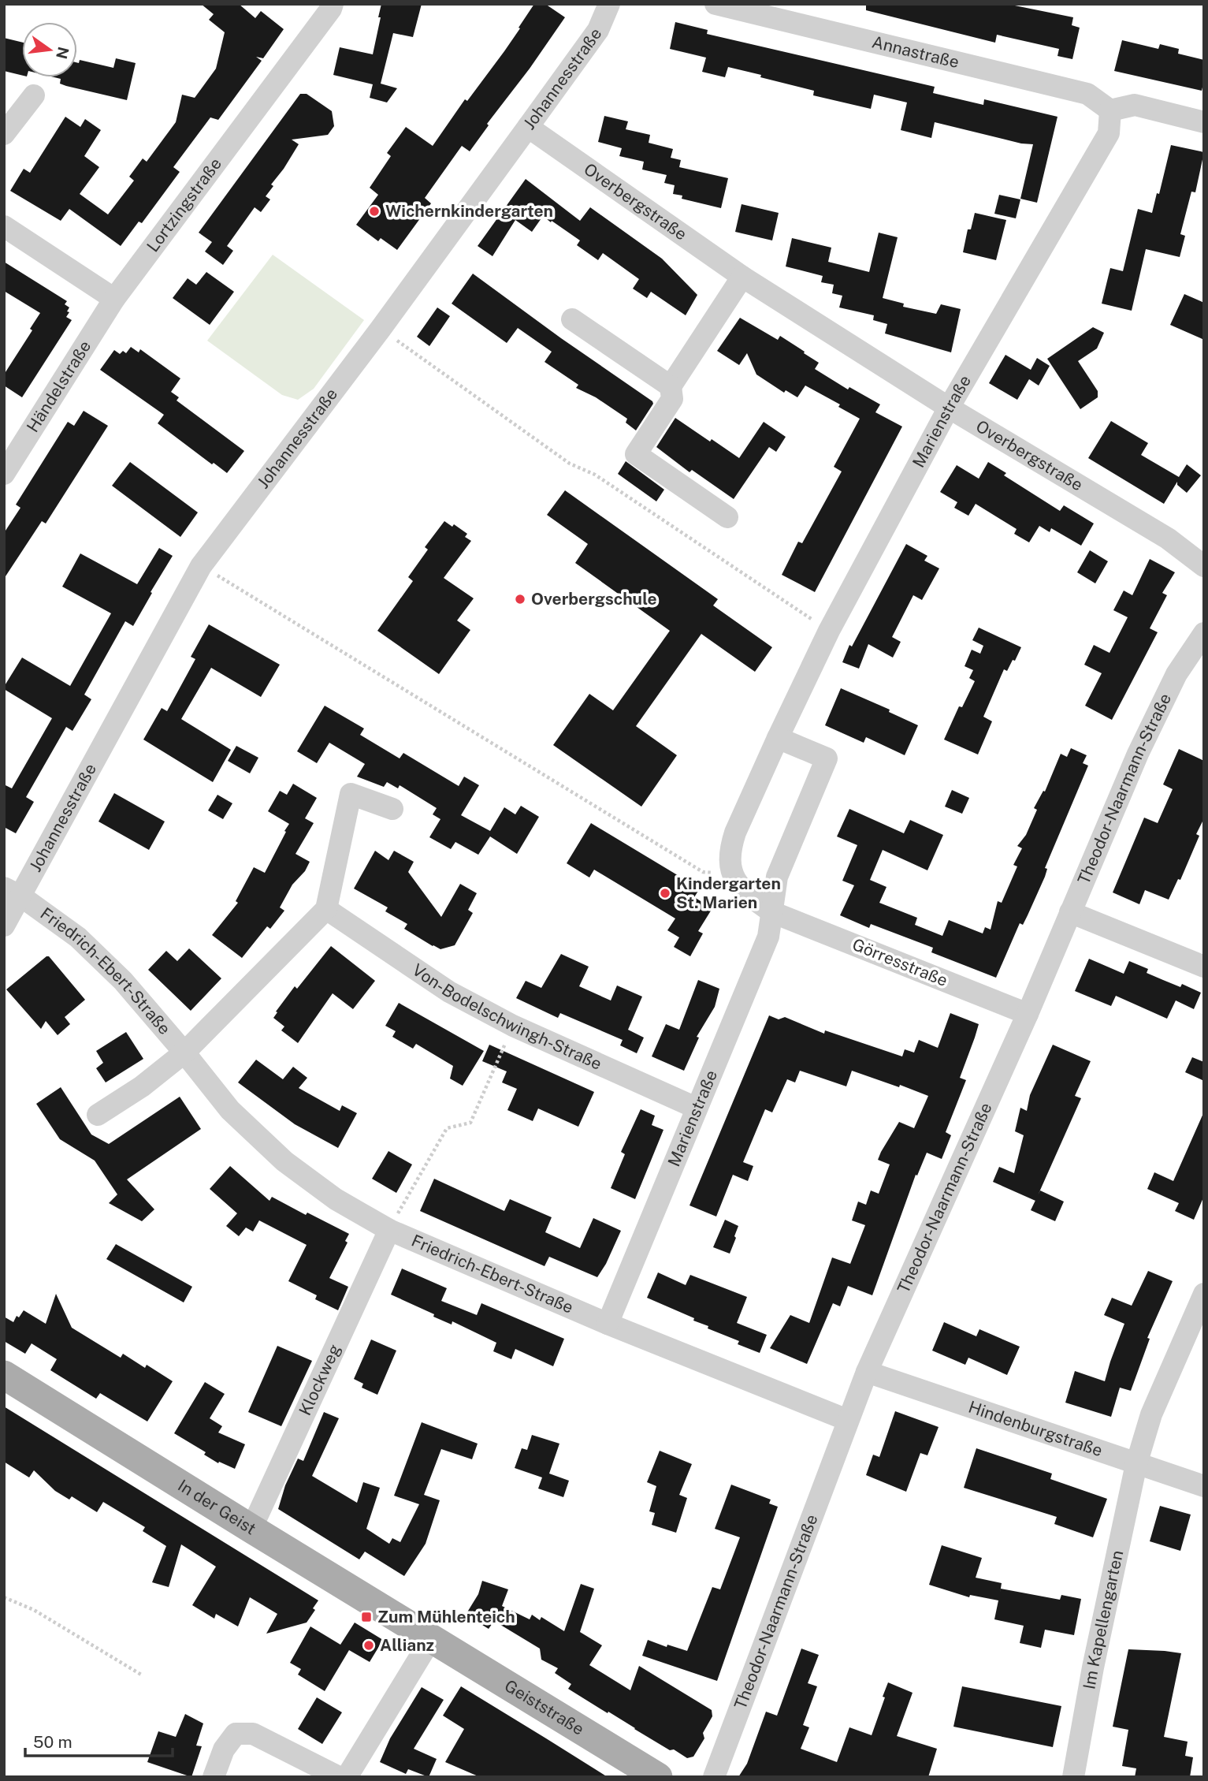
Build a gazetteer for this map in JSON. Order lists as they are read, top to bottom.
{
  "streets": {
    "main road": ["In der Geist", "Geiststraße"],
    "street": [
      "Annastraße",
      "Johannesstraße",
      "Overbergstraße",
      "Lortzingstraße",
      "Händelstraße",
      "Marienstraße",
      "Theodor-Naarmann-Straße",
      "Görresstraße",
      "Friedrich-Ebert-Straße",
      "Von-Bodelschwingh-Straße",
      "Klockweg",
      "Hindenburgstraße",
      "Im Kapellengarten"
    ]
  },
  "crossings": [
    ["Annastraße", "Marienstraße"],
    ["Johannesstraße", "Overbergstraße"],
    ["Johannesstraße", "Friedrich-Ebert-Straße"],
    ["Overbergstraße", "Marienstraße"],
    ["Lortzingstraße", "Händelstraße"],
    ["Marienstraße", "Görresstraße"],
    ["Marienstraße", "Friedrich-Ebert-Straße"],
    ["Marienstraße", "Von-Bodelschwingh-Straße"],
    ["Theodor-Naarmann-Straße", "Görresstraße"],
    ["Theodor-Naarmann-Straße", "Friedrich-Ebert-Straße"],
    ["Theodor-Naarmann-Straße", "Hindenburgstraße"],
    ["Friedrich-Ebert-Straße", "Klockweg"],
    ["Klockweg", "In der Geist"],
    ["Hindenburgstraße", "Im Kapellengarten"],
    ["In der Geist", "Geiststraße"]
  ],
  "places": {
    "other": [
      "Wichernkindergarten",
      "Overbergschule",
      "Kindergarten St. Marien",
      "Allianz"
    ],
    "transit": ["Zum Mühlenteich"]
  },
  "scale_bar": "50 m",
  "north": "right"
}
